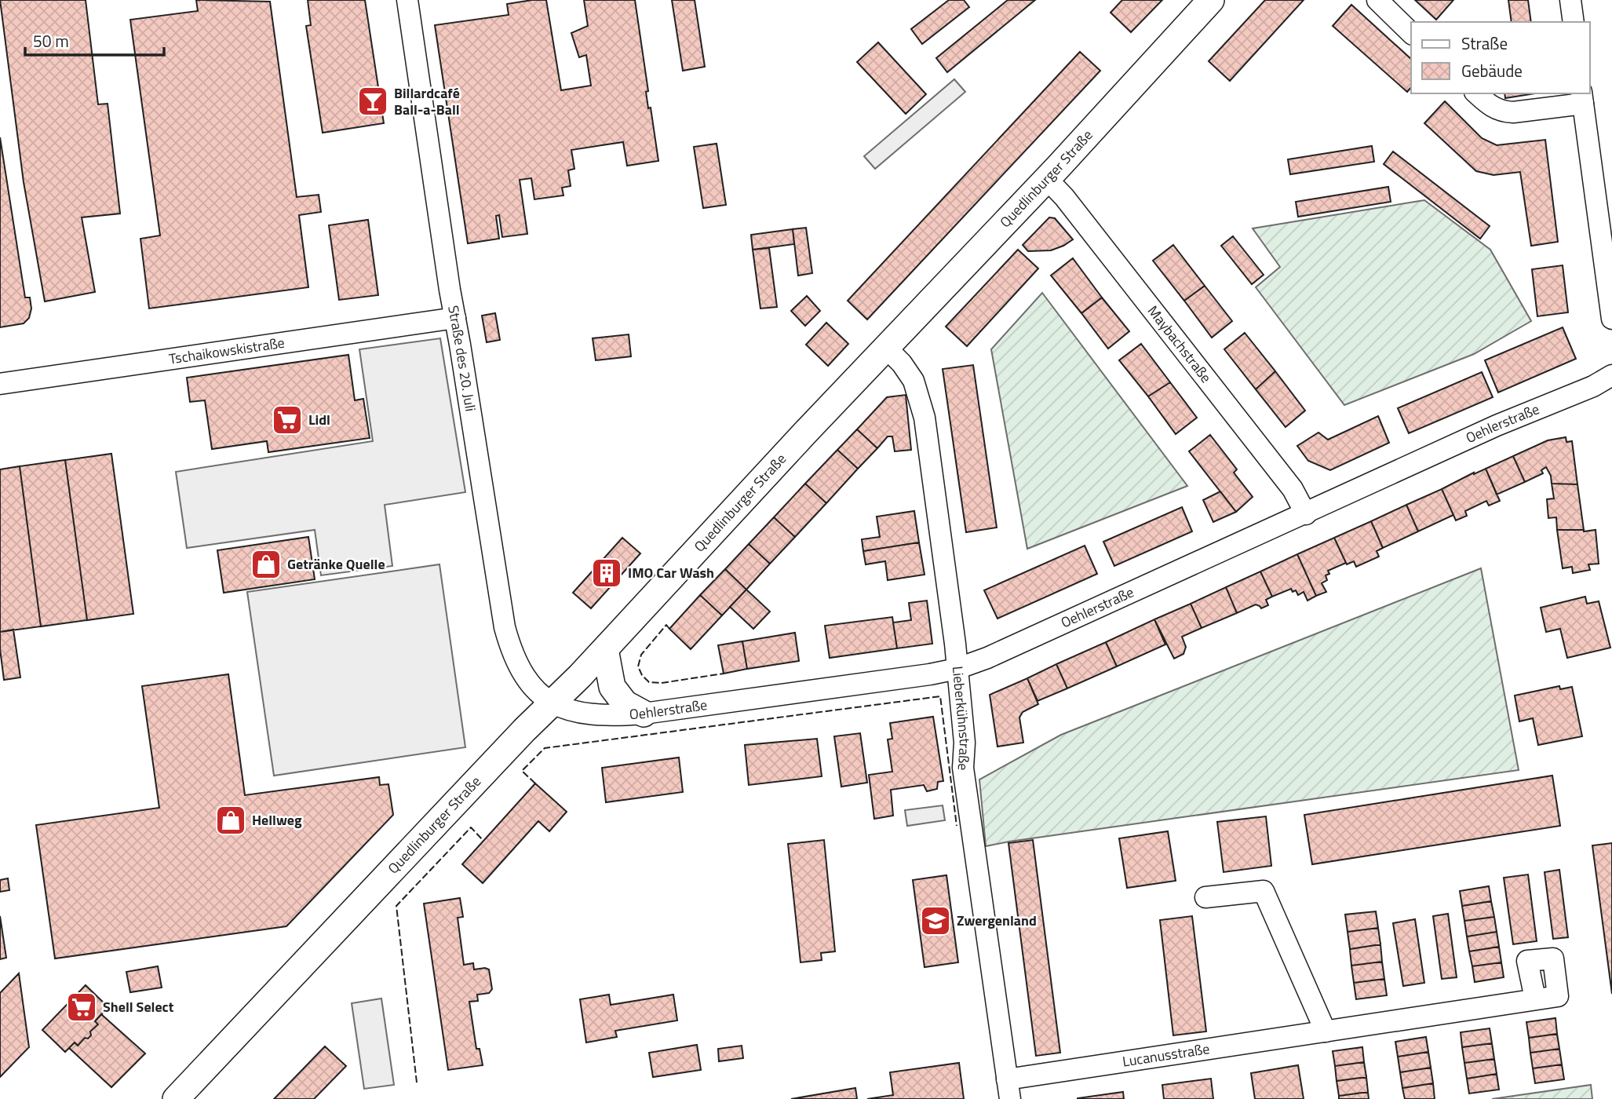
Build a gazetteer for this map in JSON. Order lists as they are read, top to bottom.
{
  "streets": {
    "main road": ["Quedlinburger Straße"],
    "street": [
      "Maybachstraße",
      "Tschaikowskistraße",
      "Straße des 20. Juli",
      "Oehlerstraße",
      "Lieberkühnstraße",
      "Lucanusstraße"
    ]
  },
  "crossings": [
    ["Quedlinburger Straße", "Maybachstraße"],
    ["Quedlinburger Straße", "Straße des 20. Juli"],
    ["Quedlinburger Straße", "Oehlerstraße"],
    ["Quedlinburger Straße", "Lieberkühnstraße"],
    ["Maybachstraße", "Oehlerstraße"],
    ["Tschaikowskistraße", "Straße des 20. Juli"],
    ["Straße des 20. Juli", "Oehlerstraße"],
    ["Oehlerstraße", "Lieberkühnstraße"],
    ["Lieberkühnstraße", "Lucanusstraße"]
  ],
  "places": {
    "bar": ["Billardcafé Ball-a-Ball"],
    "supermarket": ["Lidl", "Shell Select"],
    "shop": ["Getränke Quelle", "Hellweg"],
    "building": ["IMO Car Wash"],
    "school or university": ["Zwergenland"]
  },
  "legend": ["Straße", "Gebäude"],
  "scale_bar": "50 m"
}
